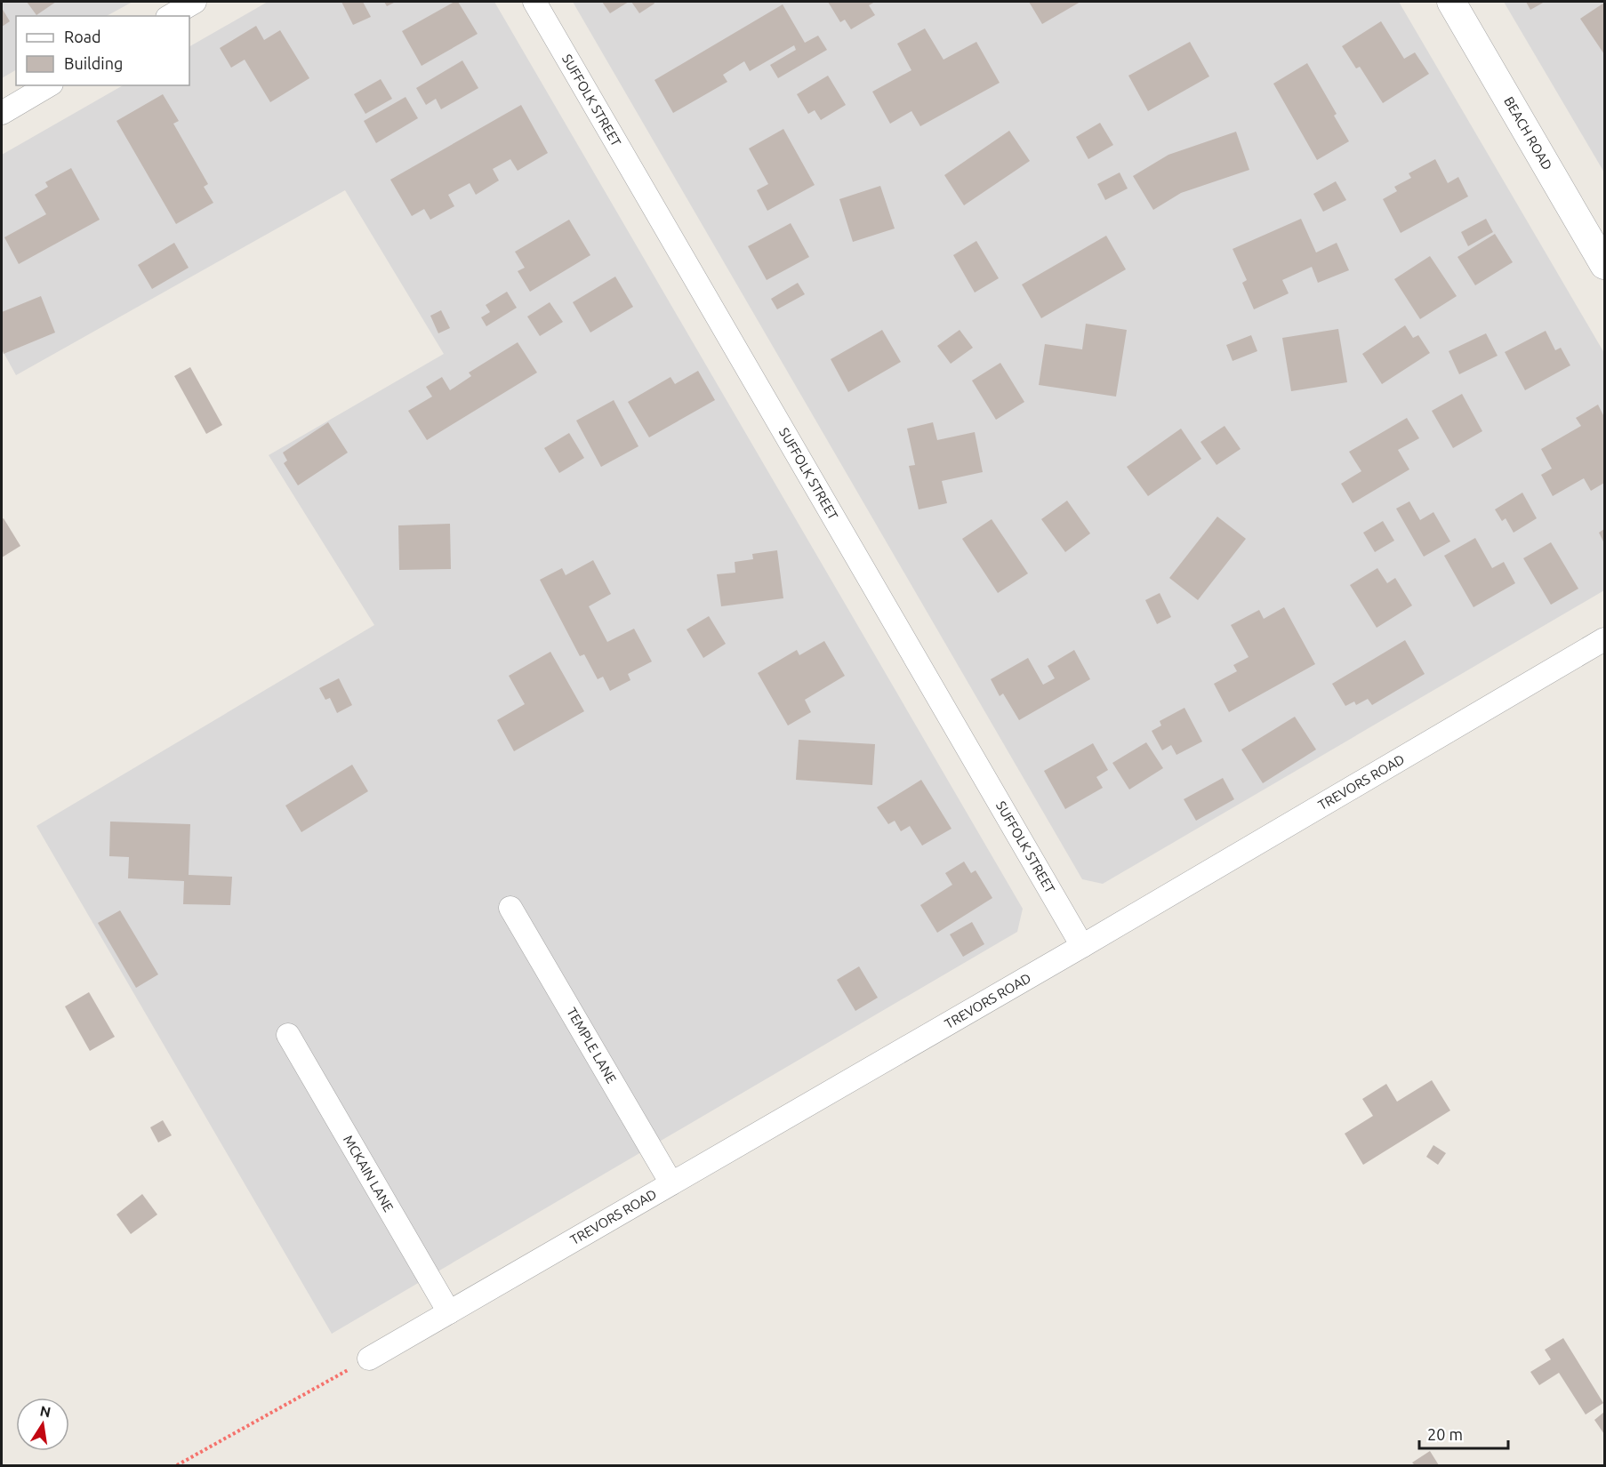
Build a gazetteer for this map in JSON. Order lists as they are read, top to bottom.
{
  "streets": {
    "street": [
      "SUFFOLK STREET",
      "BEACH ROAD",
      "TREVORS ROAD",
      "TEMPLE LANE",
      "MCKAIN LANE"
    ]
  },
  "crossings": [
    ["SUFFOLK STREET", "TREVORS ROAD"],
    ["TREVORS ROAD", "TEMPLE LANE"],
    ["TREVORS ROAD", "MCKAIN LANE"]
  ],
  "legend": ["Road", "Building"],
  "scale_bar": "20 m",
  "north": "top"
}
